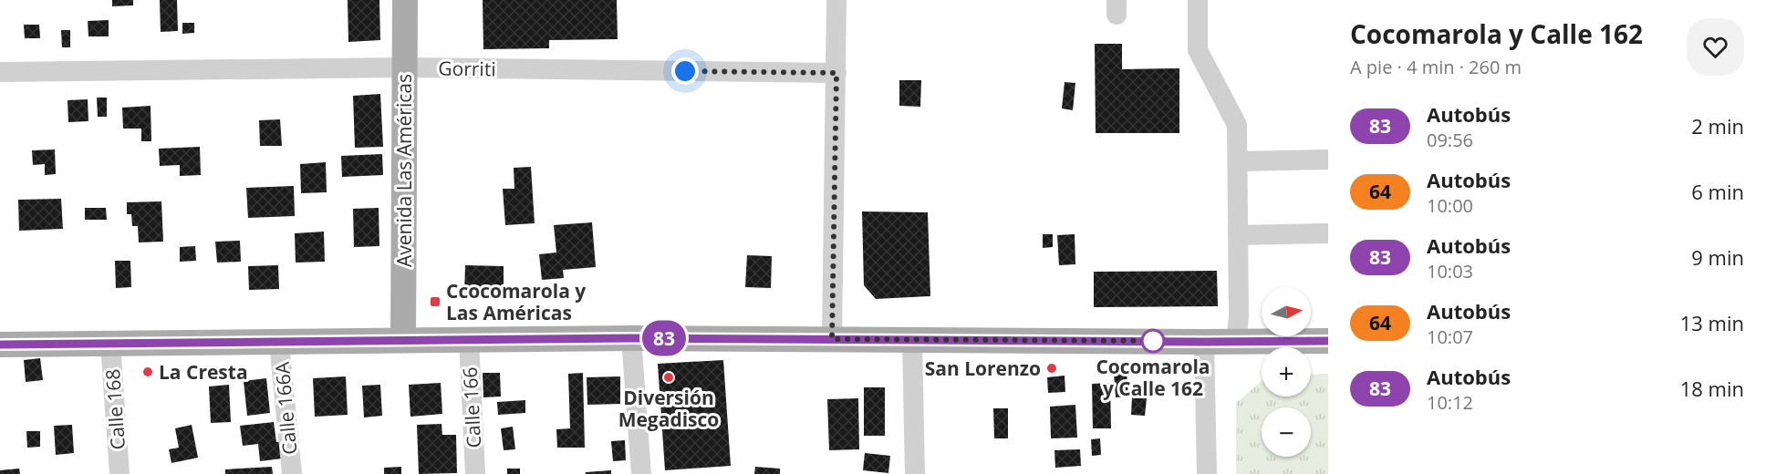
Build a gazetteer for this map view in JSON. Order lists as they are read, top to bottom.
{
  "streets": {
    "main road": ["Avenida Las Américas"],
    "street": [
      "Gorriti",
      "Calle 166",
      "Calle 166A",
      "Calle 168"
    ]
  },
  "crossings": [
    ["Gorriti", "Avenida Las Américas"]
  ],
  "places": {
    "transit": ["Ccocomarola y Las Américas"],
    "other": [
      "Cocomarola y Calle 162",
      "San Lorenzo",
      "La Cresta",
      "Diversión Megadisco"
    ]
  },
  "lines": ["bus line 83"],
  "north": "right",
  "page": {
    "on_map": "83",
    "heading": ["Cocomarola y Calle 162", "A pie · 4 min · 260 m"],
    "list": [
      {
        "mark": "83",
        "name": "Autobús",
        "note": "09:56",
        "value": "2 min"
      },
      {
        "mark": "64",
        "name": "Autobús",
        "note": "10:00",
        "value": "6 min"
      },
      {
        "mark": "83",
        "name": "Autobús",
        "note": "10:03",
        "value": "9 min"
      },
      {
        "mark": "64",
        "name": "Autobús",
        "note": "10:07",
        "value": "13 min"
      },
      {
        "mark": "83",
        "name": "Autobús",
        "note": "10:12",
        "value": "18 min"
      }
    ],
    "map_buttons": ["+", "−"]
  }
}
